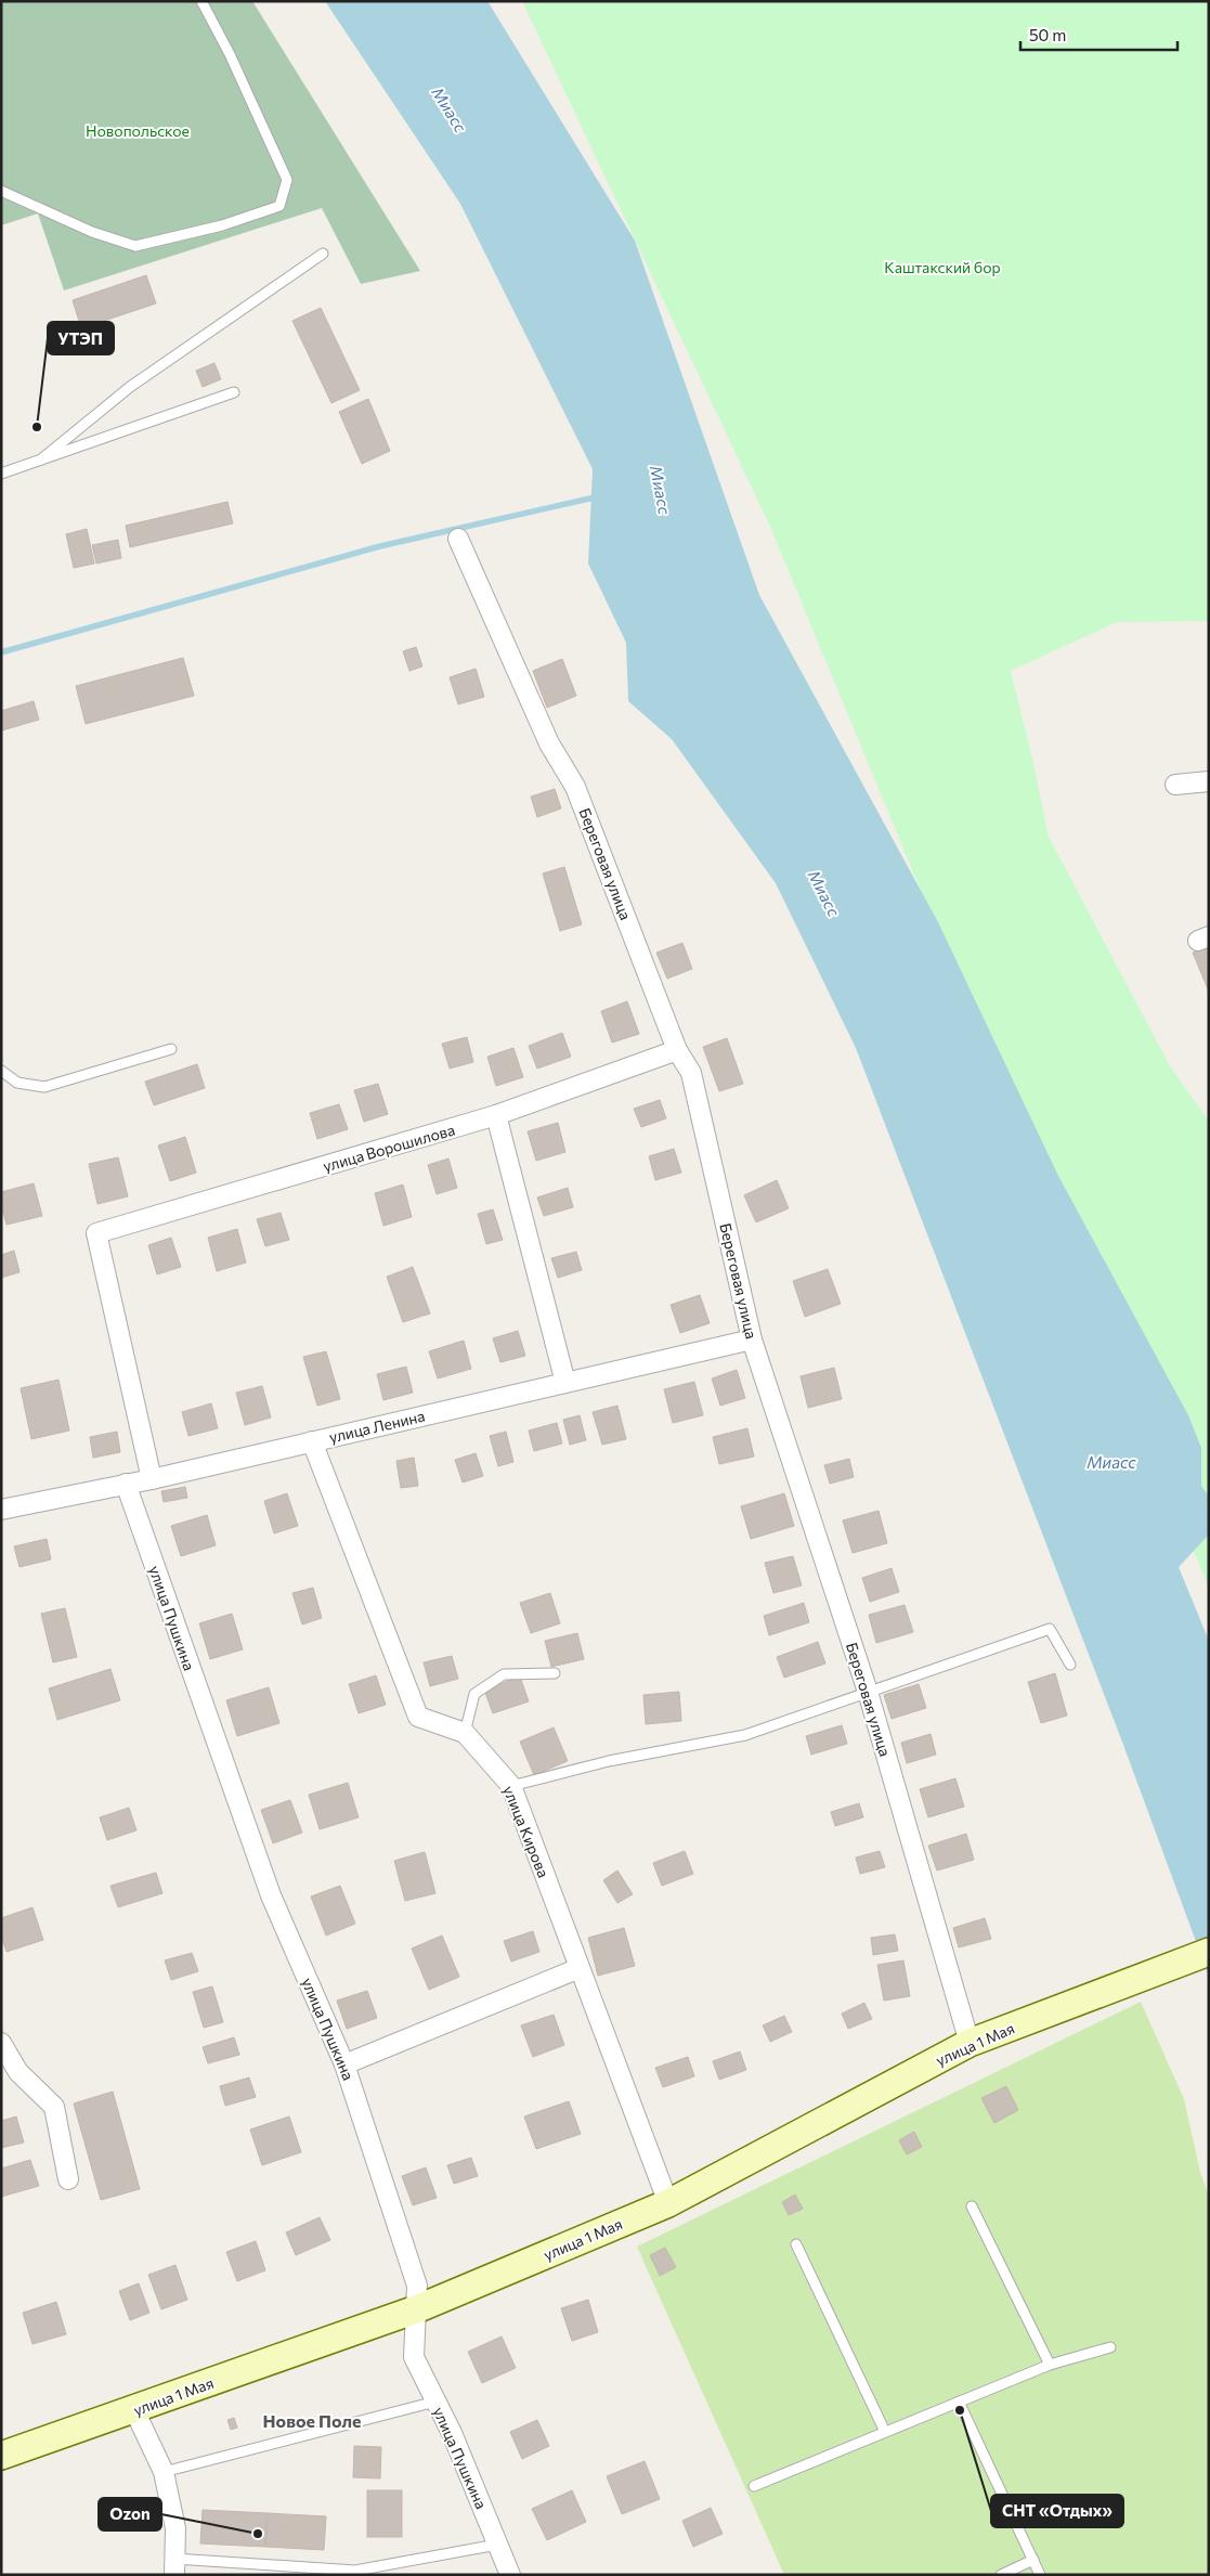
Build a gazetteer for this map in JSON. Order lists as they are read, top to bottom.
{
  "streets": {
    "main road": ["улица 1 Мая"],
    "street": [
      "Береговая улица",
      "улица Ворошилова",
      "улица Ленина",
      "улица Пушкина",
      "улица Кирова"
    ]
  },
  "crossings": [
    ["Береговая улица", "улица Ворошилова"],
    ["Береговая улица", "улица Ленина"],
    ["Береговая улица", "улица 1 Мая"],
    ["улица Ворошилова", "улица Ленина"],
    ["улица Ленина", "улица Пушкина"],
    ["улица Ленина", "улица Кирова"],
    ["улица Пушкина", "улица 1 Мая"],
    ["улица Кирова", "улица 1 Мая"]
  ],
  "districts": ["Новое Поле"],
  "water": ["Миасс"],
  "parks": ["Новопольское", "Каштакский бор"],
  "places": ["УТЭП", "СНТ «Отдых»", "Ozon"],
  "scale_bar": "50 m"
}
